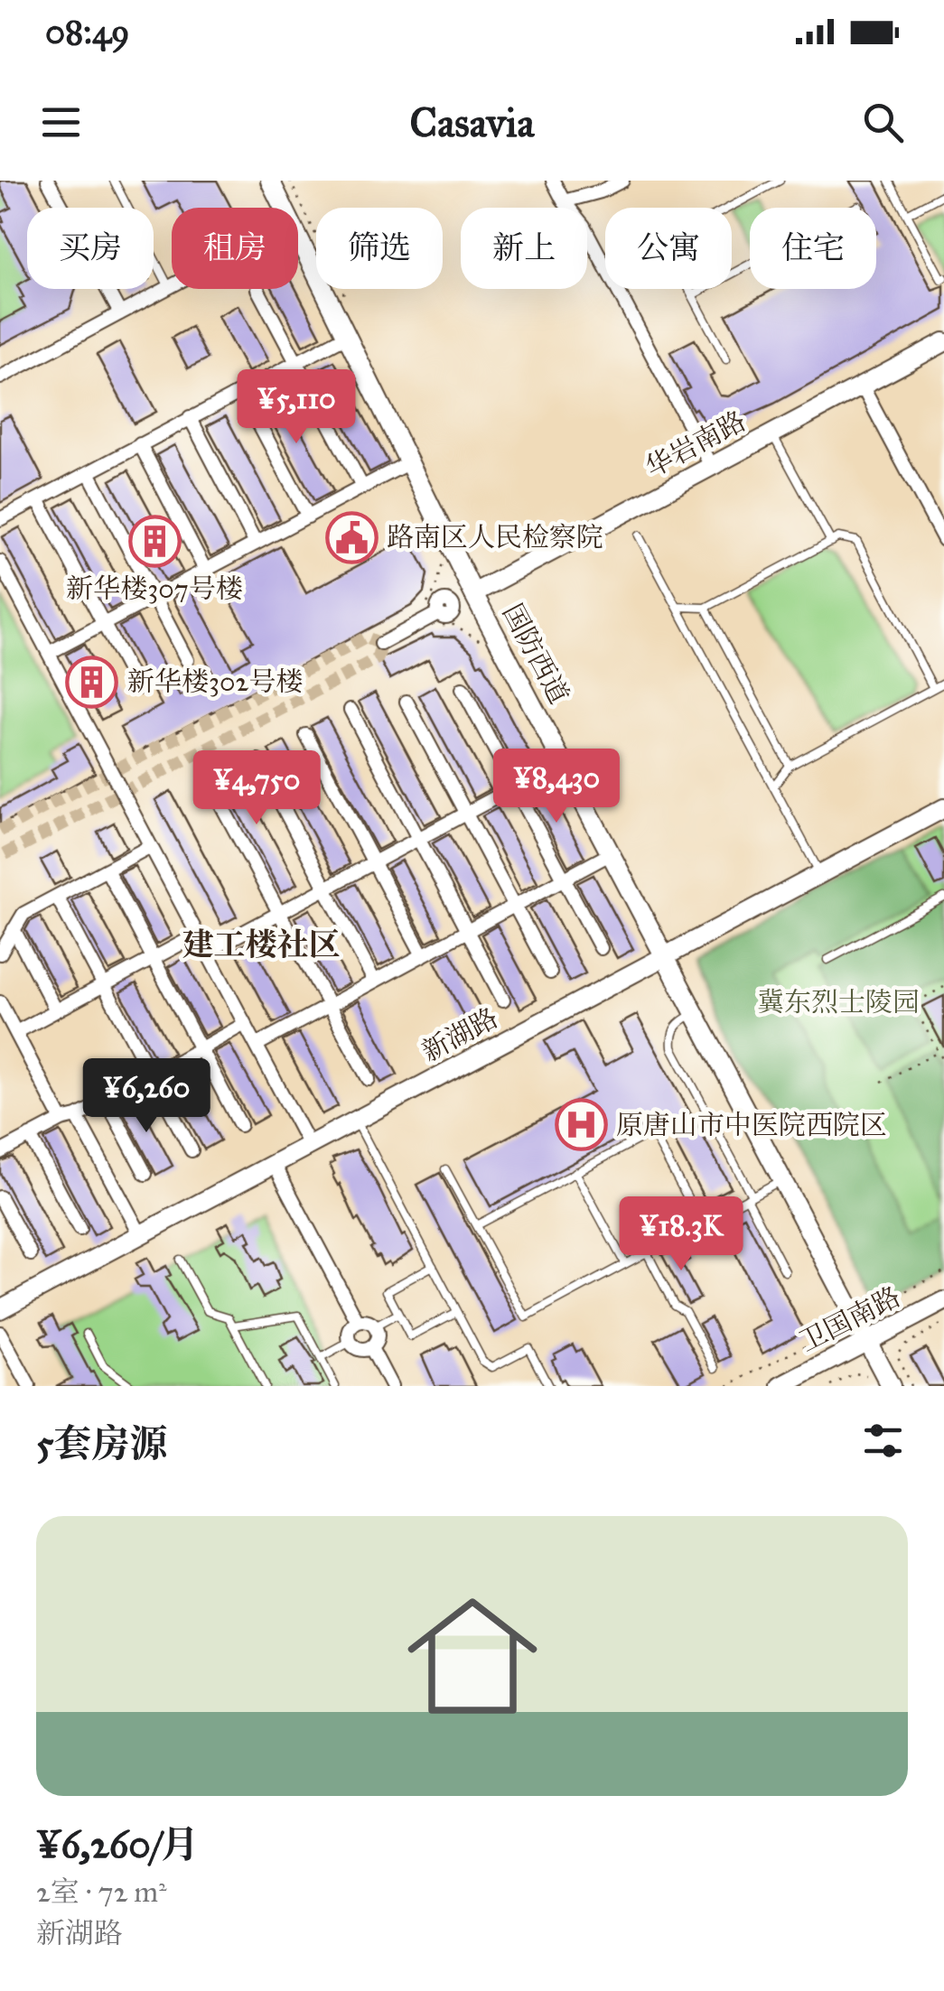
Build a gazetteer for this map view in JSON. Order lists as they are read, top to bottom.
{
  "streets": {
    "street": [
      "华岩南路",
      "国防西道",
      "新湖路",
      "卫国南路"
    ]
  },
  "crossings": [
    ["华岩南路", "国防西道"],
    ["国防西道", "新湖路"],
    ["国防西道", "卫国南路"]
  ],
  "districts": ["建工楼社区"],
  "parks": ["冀东烈士陵园"],
  "places": {
    "public building": ["路南区人民检察院"],
    "building": ["新华楼307号楼", "新华楼302号楼"],
    "hospital": ["原唐山市中医院西院区"]
  },
  "page": {
    "status": "08:49",
    "header": "Casavia",
    "chip": [
      "买房",
      "租房",
      "筛选",
      "新上",
      "公寓",
      "住宅"
    ],
    "price": [
      "¥5,110",
      "¥8,430",
      "¥4,750",
      "¥6,260",
      "¥18.3K"
    ],
    "heading": "5套房源",
    "list": [
      {
        "name": "¥6,260/月",
        "note": "2室 · 72 m² · 新湖路"
      }
    ]
  }
}
